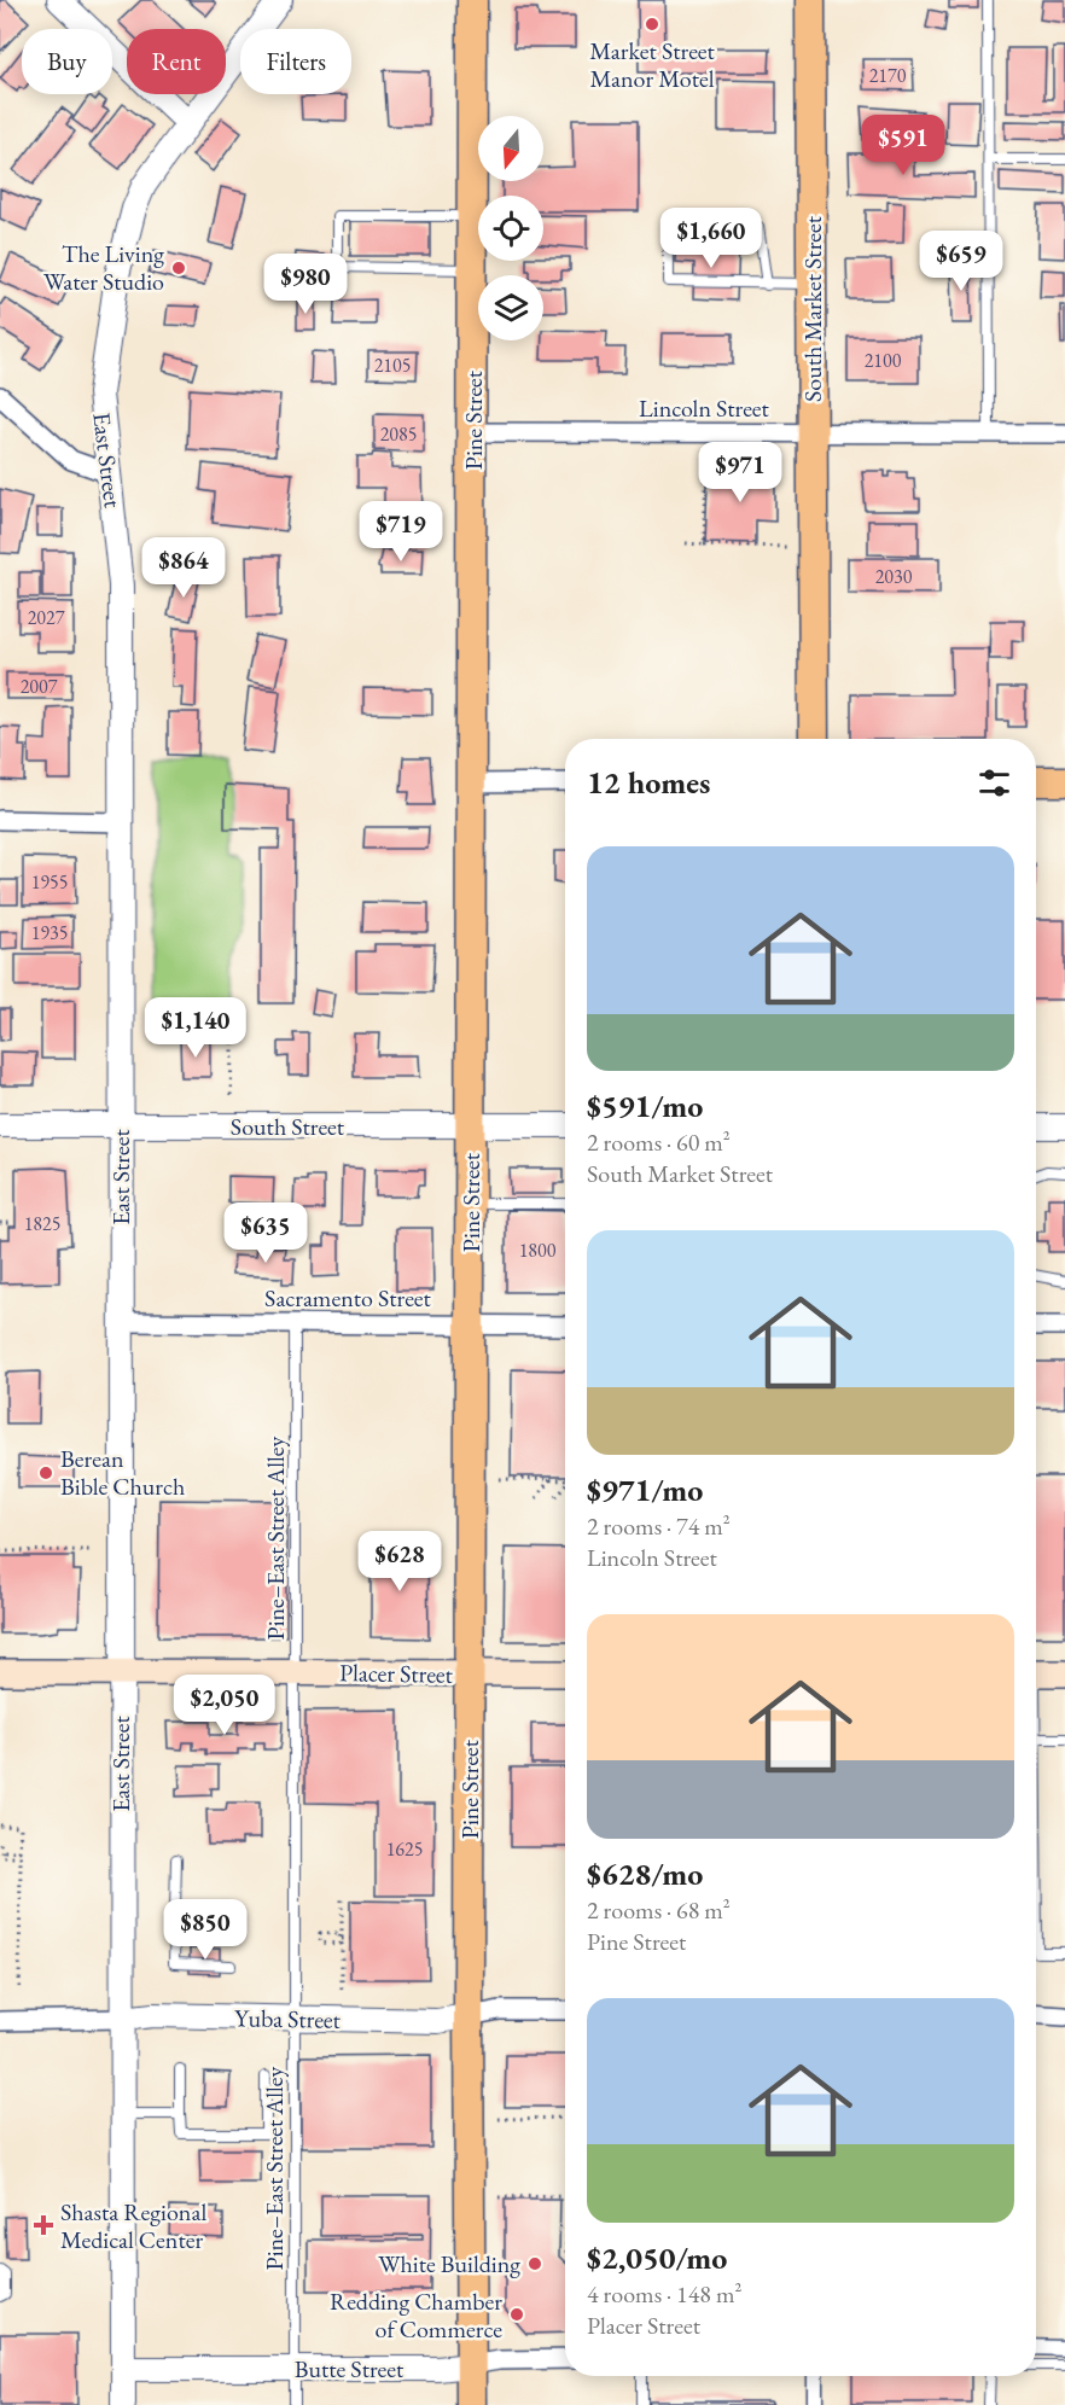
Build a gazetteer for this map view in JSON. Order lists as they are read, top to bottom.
{
  "streets": {
    "main road": ["South Market Street", "Pine Street", "Placer Street"],
    "street": [
      "Lincoln Street",
      "East Street",
      "South Street",
      "Sacramento Street",
      "Yuba Street",
      "Butte Street"
    ],
    "lane": ["Pine–East Street Alley"]
  },
  "crossings": [
    ["South Market Street", "Lincoln Street"],
    ["Lincoln Street", "Pine Street"],
    ["Pine Street", "South Street"],
    ["Pine Street", "Sacramento Street"],
    ["Pine Street", "Placer Street"],
    ["Pine Street", "Yuba Street"],
    ["Pine Street", "Butte Street"],
    ["East Street", "South Street"],
    ["East Street", "Sacramento Street"],
    ["East Street", "Placer Street"],
    ["East Street", "Yuba Street"],
    ["East Street", "Butte Street"],
    ["Sacramento Street", "Pine–East Street Alley"],
    ["Pine–East Street Alley", "Placer Street"],
    ["Pine–East Street Alley", "Yuba Street"],
    ["Pine–East Street Alley", "Butte Street"]
  ],
  "places": {
    "other": [
      "Market Street Manor Motel",
      "The Living Water Studio",
      "Berean Bible Church",
      "White Building",
      "Redding Chamber of Commerce"
    ],
    "health": ["Shasta Regional Medical Center"]
  },
  "house_numbers": [
    "2170",
    "2100",
    "2105",
    "2085",
    "2030",
    "2027",
    "2007",
    "1955",
    "1935",
    "1825",
    "1800",
    "1625"
  ],
  "north": "bottom",
  "page": {
    "chip": ["Buy", "Rent", "Filters"],
    "price": [
      "$591",
      "$1,660",
      "$659",
      "$980",
      "$971",
      "$719",
      "$864",
      "$1,140",
      "$635",
      "$628",
      "$2,050",
      "$850"
    ],
    "heading": "12 homes",
    "list": [
      {
        "name": "$591/mo",
        "note": "2 rooms · 60 m² · South Market Street"
      },
      {
        "name": "$971/mo",
        "note": "2 rooms · 74 m² · Lincoln Street"
      },
      {
        "name": "$628/mo",
        "note": "2 rooms · 68 m² · Pine Street"
      },
      {
        "name": "$2,050/mo",
        "note": "4 rooms · 148 m² · Placer Street"
      }
    ]
  }
}
